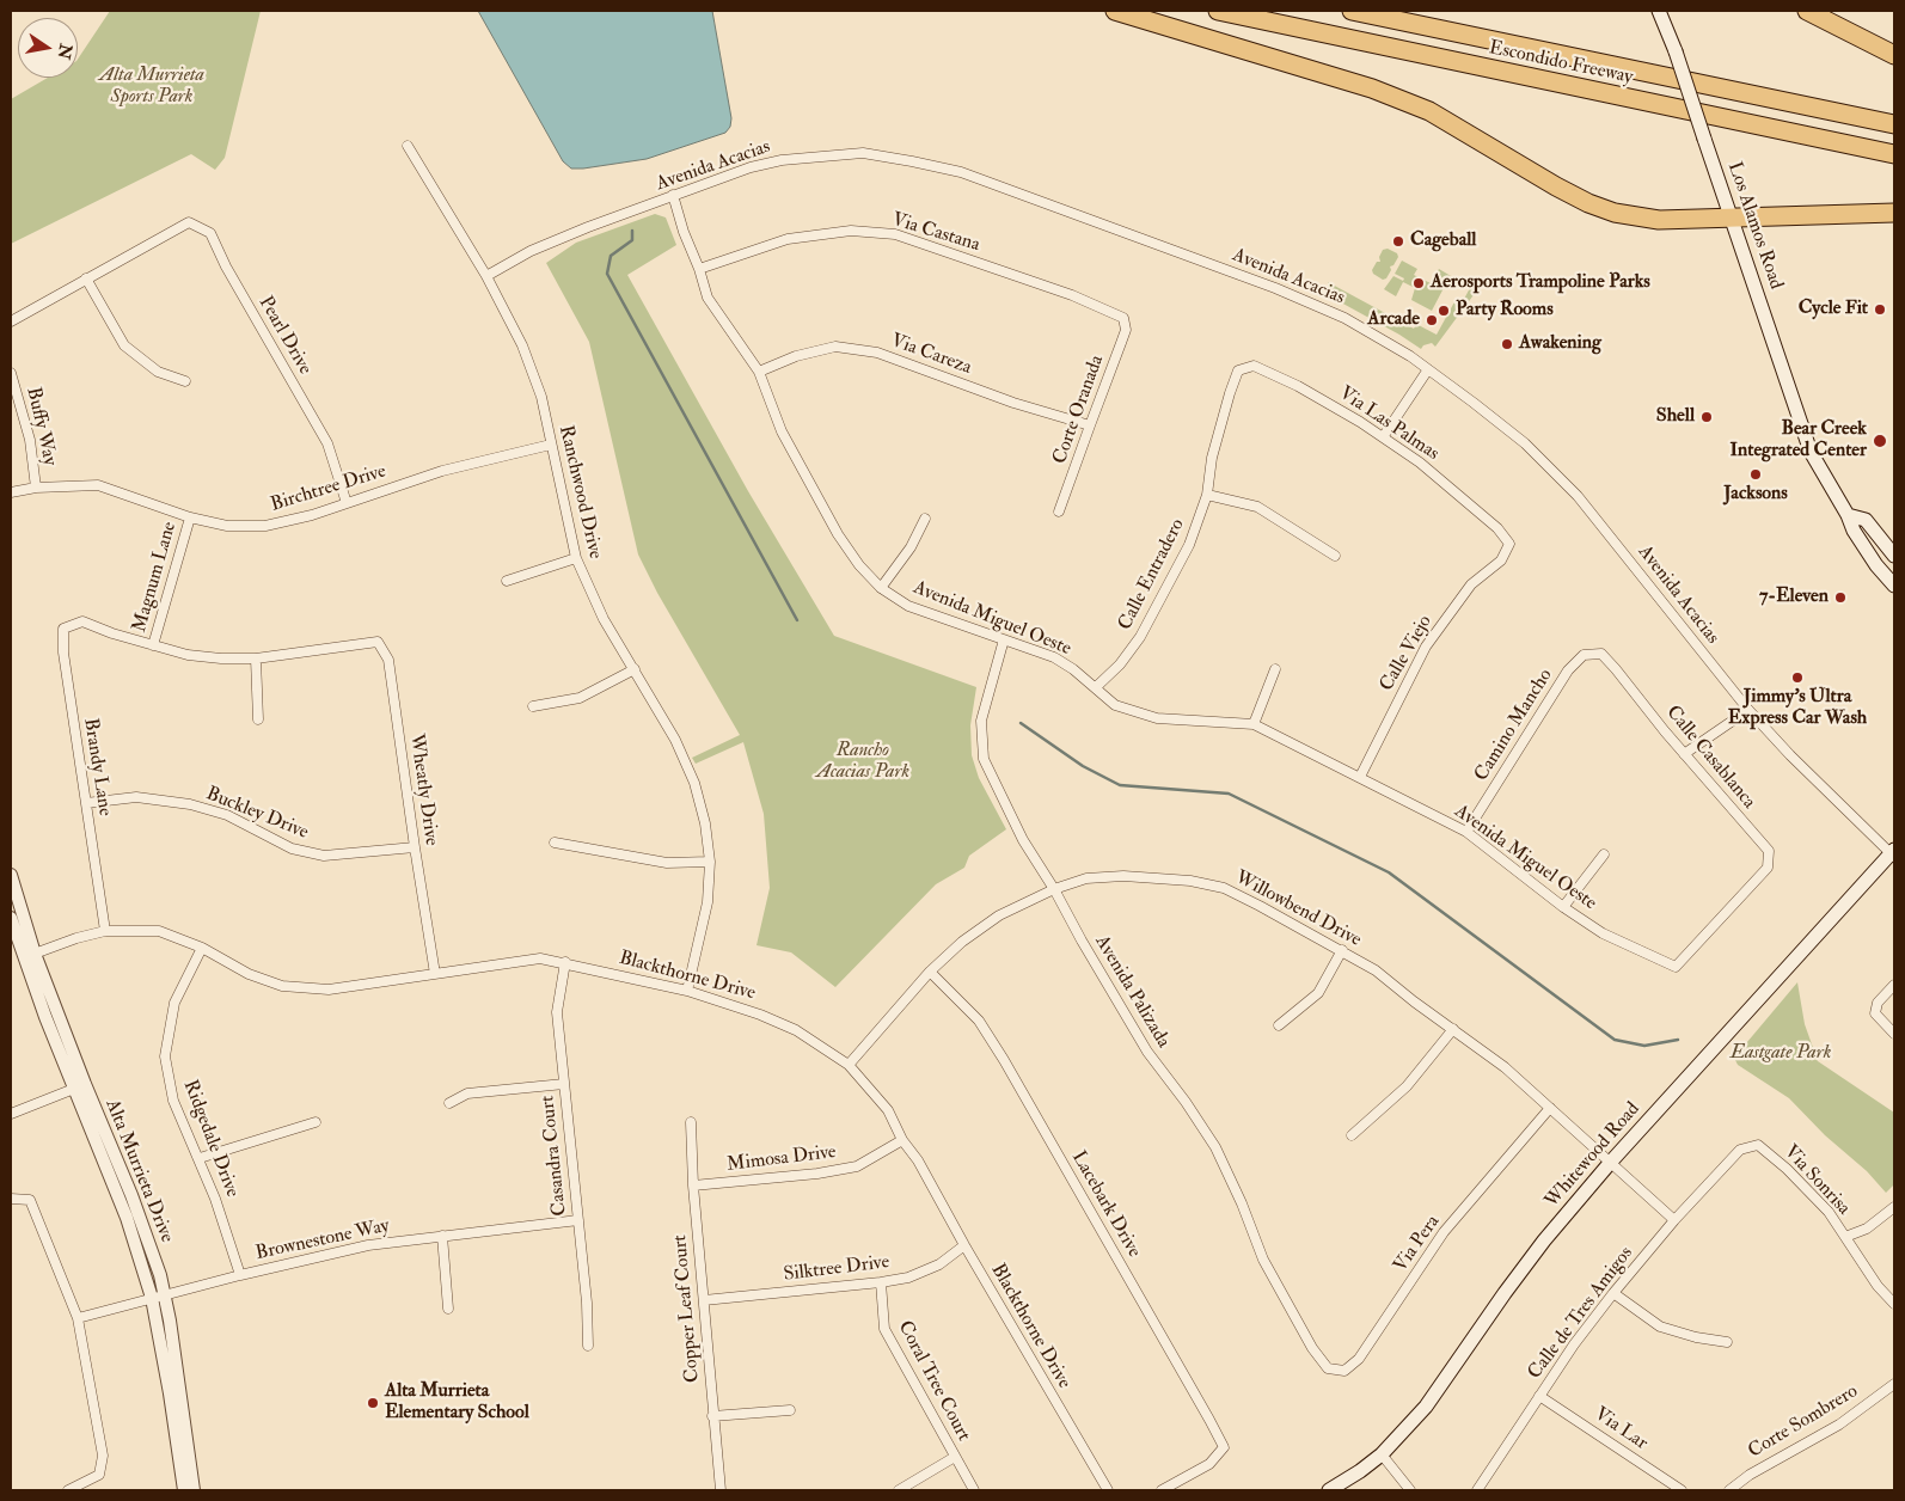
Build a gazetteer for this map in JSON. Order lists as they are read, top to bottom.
{
  "streets": {
    "highway": ["Escondido Freeway"],
    "main road": ["Los Alamos Road", "Whitewood Road"],
    "street": [
      "Avenida Acacias",
      "Via Castana",
      "Pearl Drive",
      "Via Careza",
      "Corte Oranada",
      "Via Las Palmas",
      "Buffy Way",
      "Birchtree Drive",
      "Ranchwood Drive",
      "Calle Entradero",
      "Magnum Lane",
      "Avenida Miguel Oeste",
      "Calle Viejo",
      "Camino Mancho",
      "Calle Casablanca",
      "Brandy Lane",
      "Wheatly Drive",
      "Buckley Drive",
      "Willowbend Drive",
      "Blackthorne Drive",
      "Avenida Palizada",
      "Ridgedale Drive",
      "Casandra Court",
      "Mimosa Drive",
      "Alta Murrieta Drive",
      "Via Sonrisa",
      "Lacebark Drive",
      "Brownestone Way",
      "Via Pera",
      "Silktree Drive",
      "Copper Leaf Court",
      "Calle de Tres Amigos",
      "Coral Tree Court",
      "Corte Sombrero",
      "Via Lar"
    ]
  },
  "crossings": [
    ["Avenida Acacias", "Ranchwood Drive"],
    ["Avenida Acacias", "Avenida Miguel Oeste"],
    ["Avenida Acacias", "Whitewood Road"],
    ["Via Castana", "Corte Oranada"],
    ["Via Castana", "Avenida Miguel Oeste"],
    ["Pearl Drive", "Birchtree Drive"],
    ["Via Careza", "Corte Oranada"],
    ["Via Careza", "Avenida Miguel Oeste"],
    ["Via Las Palmas", "Calle Entradero"],
    ["Via Las Palmas", "Calle Viejo"],
    ["Buffy Way", "Birchtree Drive"],
    ["Birchtree Drive", "Ranchwood Drive"],
    ["Birchtree Drive", "Magnum Lane"],
    ["Ranchwood Drive", "Blackthorne Drive"],
    ["Calle Entradero", "Avenida Miguel Oeste"],
    ["Magnum Lane", "Brandy Lane"],
    ["Avenida Miguel Oeste", "Calle Viejo"],
    ["Avenida Miguel Oeste", "Camino Mancho"],
    ["Avenida Miguel Oeste", "Calle Casablanca"],
    ["Avenida Miguel Oeste", "Avenida Palizada"],
    ["Camino Mancho", "Calle Casablanca"],
    ["Brandy Lane", "Buckley Drive"],
    ["Brandy Lane", "Blackthorne Drive"],
    ["Wheatly Drive", "Buckley Drive"],
    ["Wheatly Drive", "Blackthorne Drive"],
    ["Willowbend Drive", "Blackthorne Drive"],
    ["Willowbend Drive", "Avenida Palizada"],
    ["Willowbend Drive", "Whitewood Road"],
    ["Willowbend Drive", "Lacebark Drive"],
    ["Willowbend Drive", "Via Pera"],
    ["Willowbend Drive", "Calle de Tres Amigos"],
    ["Blackthorne Drive", "Ridgedale Drive"],
    ["Blackthorne Drive", "Casandra Court"],
    ["Blackthorne Drive", "Mimosa Drive"],
    ["Blackthorne Drive", "Alta Murrieta Drive"],
    ["Blackthorne Drive", "Silktree Drive"],
    ["Avenida Palizada", "Via Pera"],
    ["Ridgedale Drive", "Brownestone Way"],
    ["Casandra Court", "Brownestone Way"],
    ["Mimosa Drive", "Copper Leaf Court"],
    ["Alta Murrieta Drive", "Brownestone Way"],
    ["Via Sonrisa", "Calle de Tres Amigos"],
    ["Silktree Drive", "Copper Leaf Court"],
    ["Silktree Drive", "Coral Tree Court"],
    ["Calle de Tres Amigos", "Via Lar"]
  ],
  "parks": ["Alta Murrieta Sports Park", "Rancho Acacias Park", "Eastgate Park"],
  "places": [
    "Cageball",
    "Aerosports Trampoline Parks",
    "Cycle Fit",
    "Party Rooms",
    "Arcade",
    "Awakening",
    "Shell",
    "Bear Creek Integrated Center",
    "Jacksons",
    "7-Eleven",
    "Jimmy's Ultra Express Car Wash",
    "Alta Murrieta Elementary School"
  ],
  "north": "right"
}
